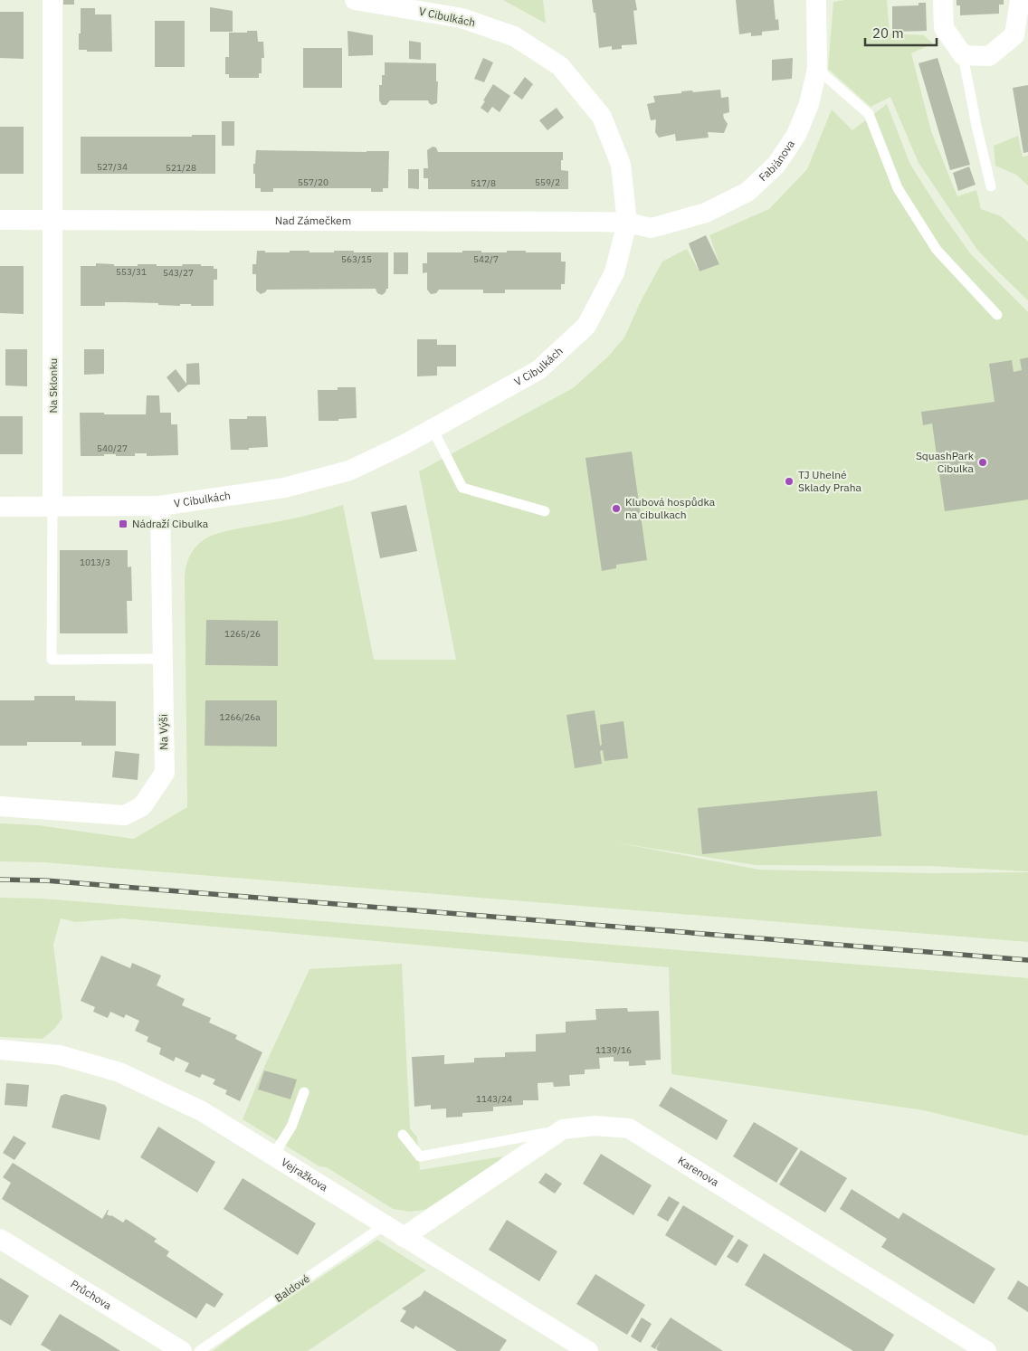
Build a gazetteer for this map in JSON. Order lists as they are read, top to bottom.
{
  "streets": {
    "street": [
      "V Cibulkách",
      "Fabiánova",
      "Nad Zámečkem",
      "Na Sklonku",
      "Na Výši",
      "Karenova",
      "Vejražkova",
      "Průchova"
    ],
    "lane": ["Baldové"]
  },
  "crossings": [
    ["V Cibulkách", "Fabiánova"],
    ["V Cibulkách", "Nad Zámečkem"],
    ["V Cibulkách", "Na Sklonku"],
    ["V Cibulkách", "Na Výši"],
    ["Fabiánova", "Nad Zámečkem"],
    ["Nad Zámečkem", "Na Sklonku"],
    ["Na Sklonku", "Na Výši"],
    ["Karenova", "Vejražkova"],
    ["Vejražkova", "Baldové"]
  ],
  "places": {
    "other": ["SquashPark Cibulka", "TJ Uhelné Sklady Praha", "Klubová hospůdka na cibulkach"],
    "transit": ["Nádraží Cibulka"]
  },
  "house_numbers": [
    "527/34",
    "521/28",
    "557/20",
    "559/2",
    "517/8",
    "563/15",
    "542/7",
    "553/31",
    "543/27",
    "540/27",
    "1013/3",
    "1265/26",
    "1266/26a",
    "1139/16",
    "1143/24"
  ],
  "scale_bar": "20 m"
}
